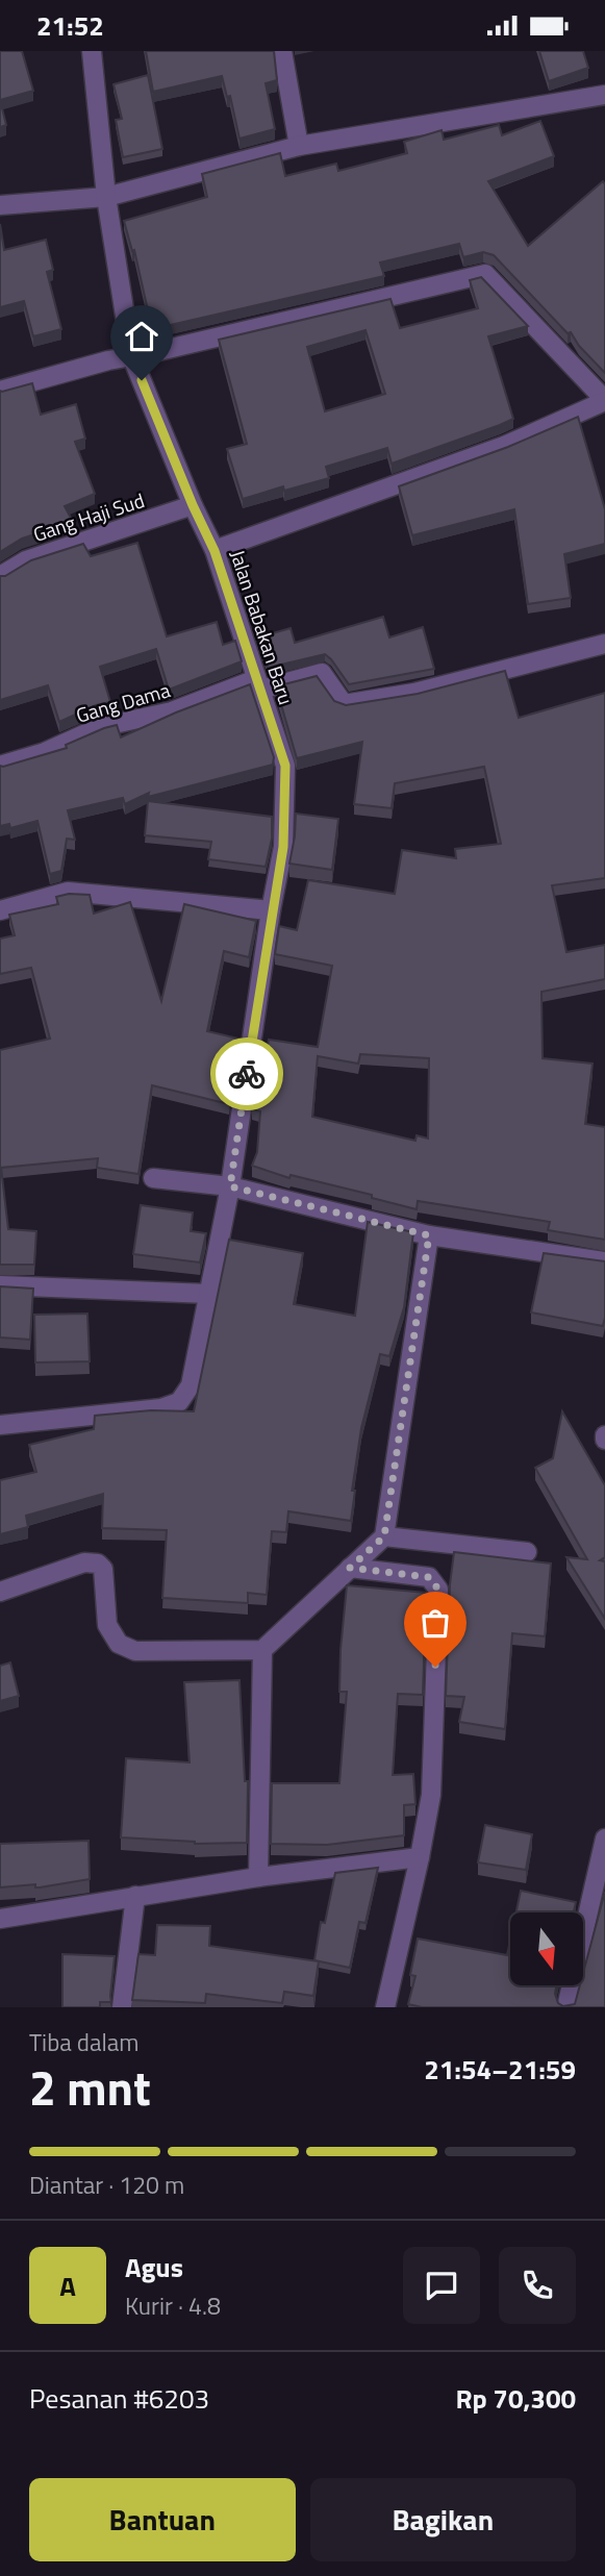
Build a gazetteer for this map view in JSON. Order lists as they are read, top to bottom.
{
  "streets": {
    "street": ["Gang Haji Sud", "Jalan Babakan Baru", "Gang Dama"]
  },
  "crossings": [
    ["Gang Haji Sud", "Jalan Babakan Baru"],
    ["Jalan Babakan Baru", "Gang Dama"]
  ],
  "north": "bottom",
  "page": {
    "status": "21:52",
    "heading": ["2 mnt", "Tiba dalam", "21:54–21:59"],
    "panel": [
      "Agus",
      "Kurir · 4.8",
      "Pesanan #6203",
      "Rp 70,300"
    ],
    "bar": "Diantar · 120 m",
    "round": "A",
    "buttons": ["Bantuan", "Bagikan"]
  }
}
